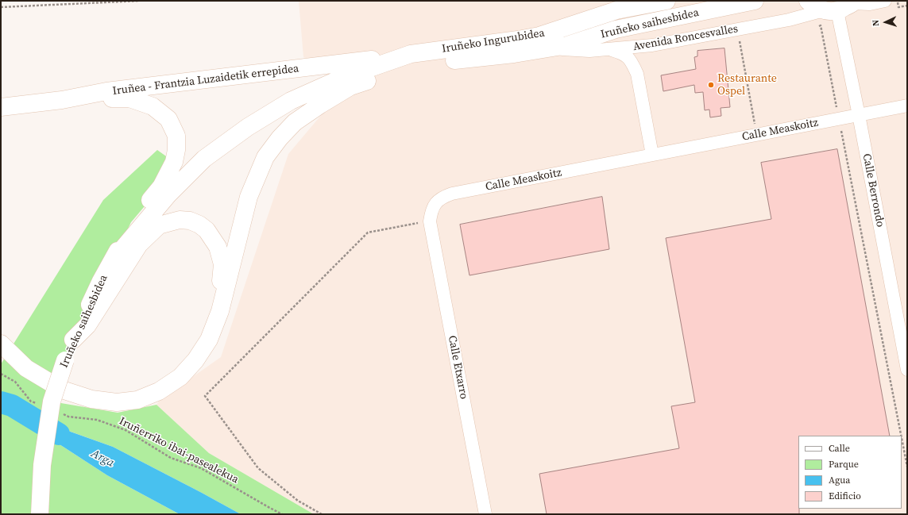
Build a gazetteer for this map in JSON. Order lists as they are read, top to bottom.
{
  "streets": {
    "highway": ["Iruñeko saihesbidea", "Iruñeko Ingurubidea", "Iruñea - Frantzia Luzaidetik errepidea"],
    "street": [
      "Avenida Roncesvalles",
      "Calle Measkoitz",
      "Calle Berrondo",
      "Calle Etxarro"
    ],
    "path": ["Iruñerriko ibai-pasealekua"]
  },
  "crossings": [
    ["Iruñeko saihesbidea", "Avenida Roncesvalles"],
    ["Iruñeko saihesbidea", "Iruñeko Ingurubidea"],
    ["Avenida Roncesvalles", "Iruñeko Ingurubidea"],
    ["Avenida Roncesvalles", "Calle Berrondo"],
    ["Iruñeko Ingurubidea", "Iruñea - Frantzia Luzaidetik errepidea"],
    ["Calle Measkoitz", "Calle Berrondo"],
    ["Calle Measkoitz", "Calle Etxarro"]
  ],
  "water": ["Arga"],
  "places": ["Restaurante Ospel"],
  "legend": [
    "Calle",
    "Parque",
    "Agua",
    "Edificio"
  ],
  "north": "left"
}
